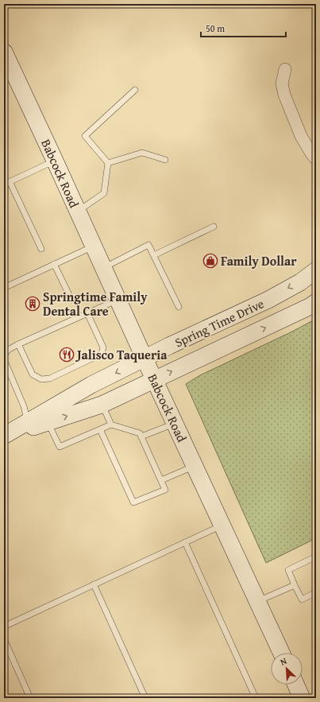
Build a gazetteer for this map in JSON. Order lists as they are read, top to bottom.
{
  "streets": {
    "main road": ["Babcock Road", "Spring Time Drive"]
  },
  "crossings": [
    ["Babcock Road", "Spring Time Drive"]
  ],
  "places": {
    "shop": ["Family Dollar"],
    "building": ["Springtime Family Dental Care"],
    "restaurant": ["Jalisco Taqueria"]
  },
  "scale_bar": "50 m",
  "north": "top left"
}
